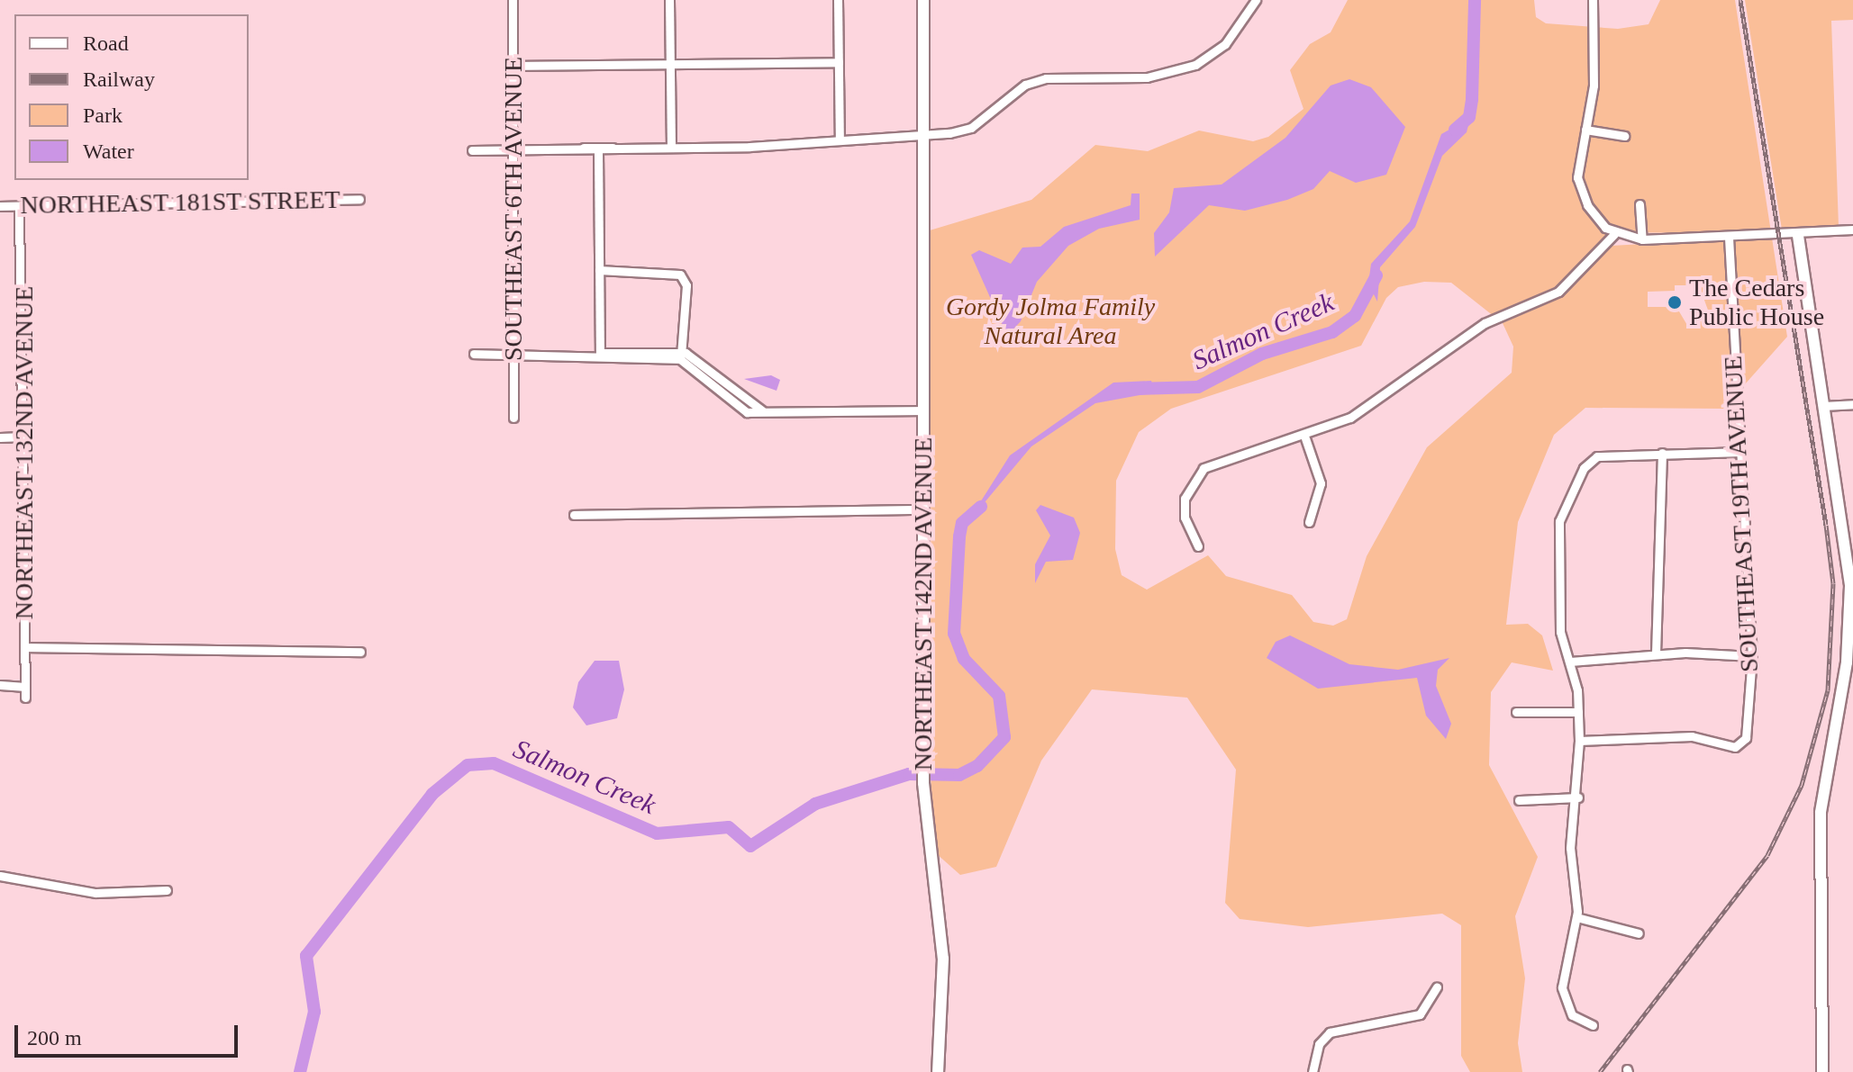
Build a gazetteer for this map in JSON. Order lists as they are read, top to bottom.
{
  "streets": {
    "street": [
      "NORTHEAST 181ST STREET",
      "SOUTHEAST 6TH AVENUE",
      "NORTHEAST 132ND AVENUE",
      "SOUTHEAST 19TH AVENUE",
      "NORTHEAST 142ND AVENUE"
    ]
  },
  "crossings": [
    ["NORTHEAST 181ST STREET", "NORTHEAST 132ND AVENUE"]
  ],
  "water": ["Salmon Creek"],
  "parks": ["Gordy Jolma Family Natural Area"],
  "places": ["The Cedars Public House"],
  "legend": [
    "Road",
    "Railway",
    "Park",
    "Water"
  ],
  "scale_bar": "200 m"
}
